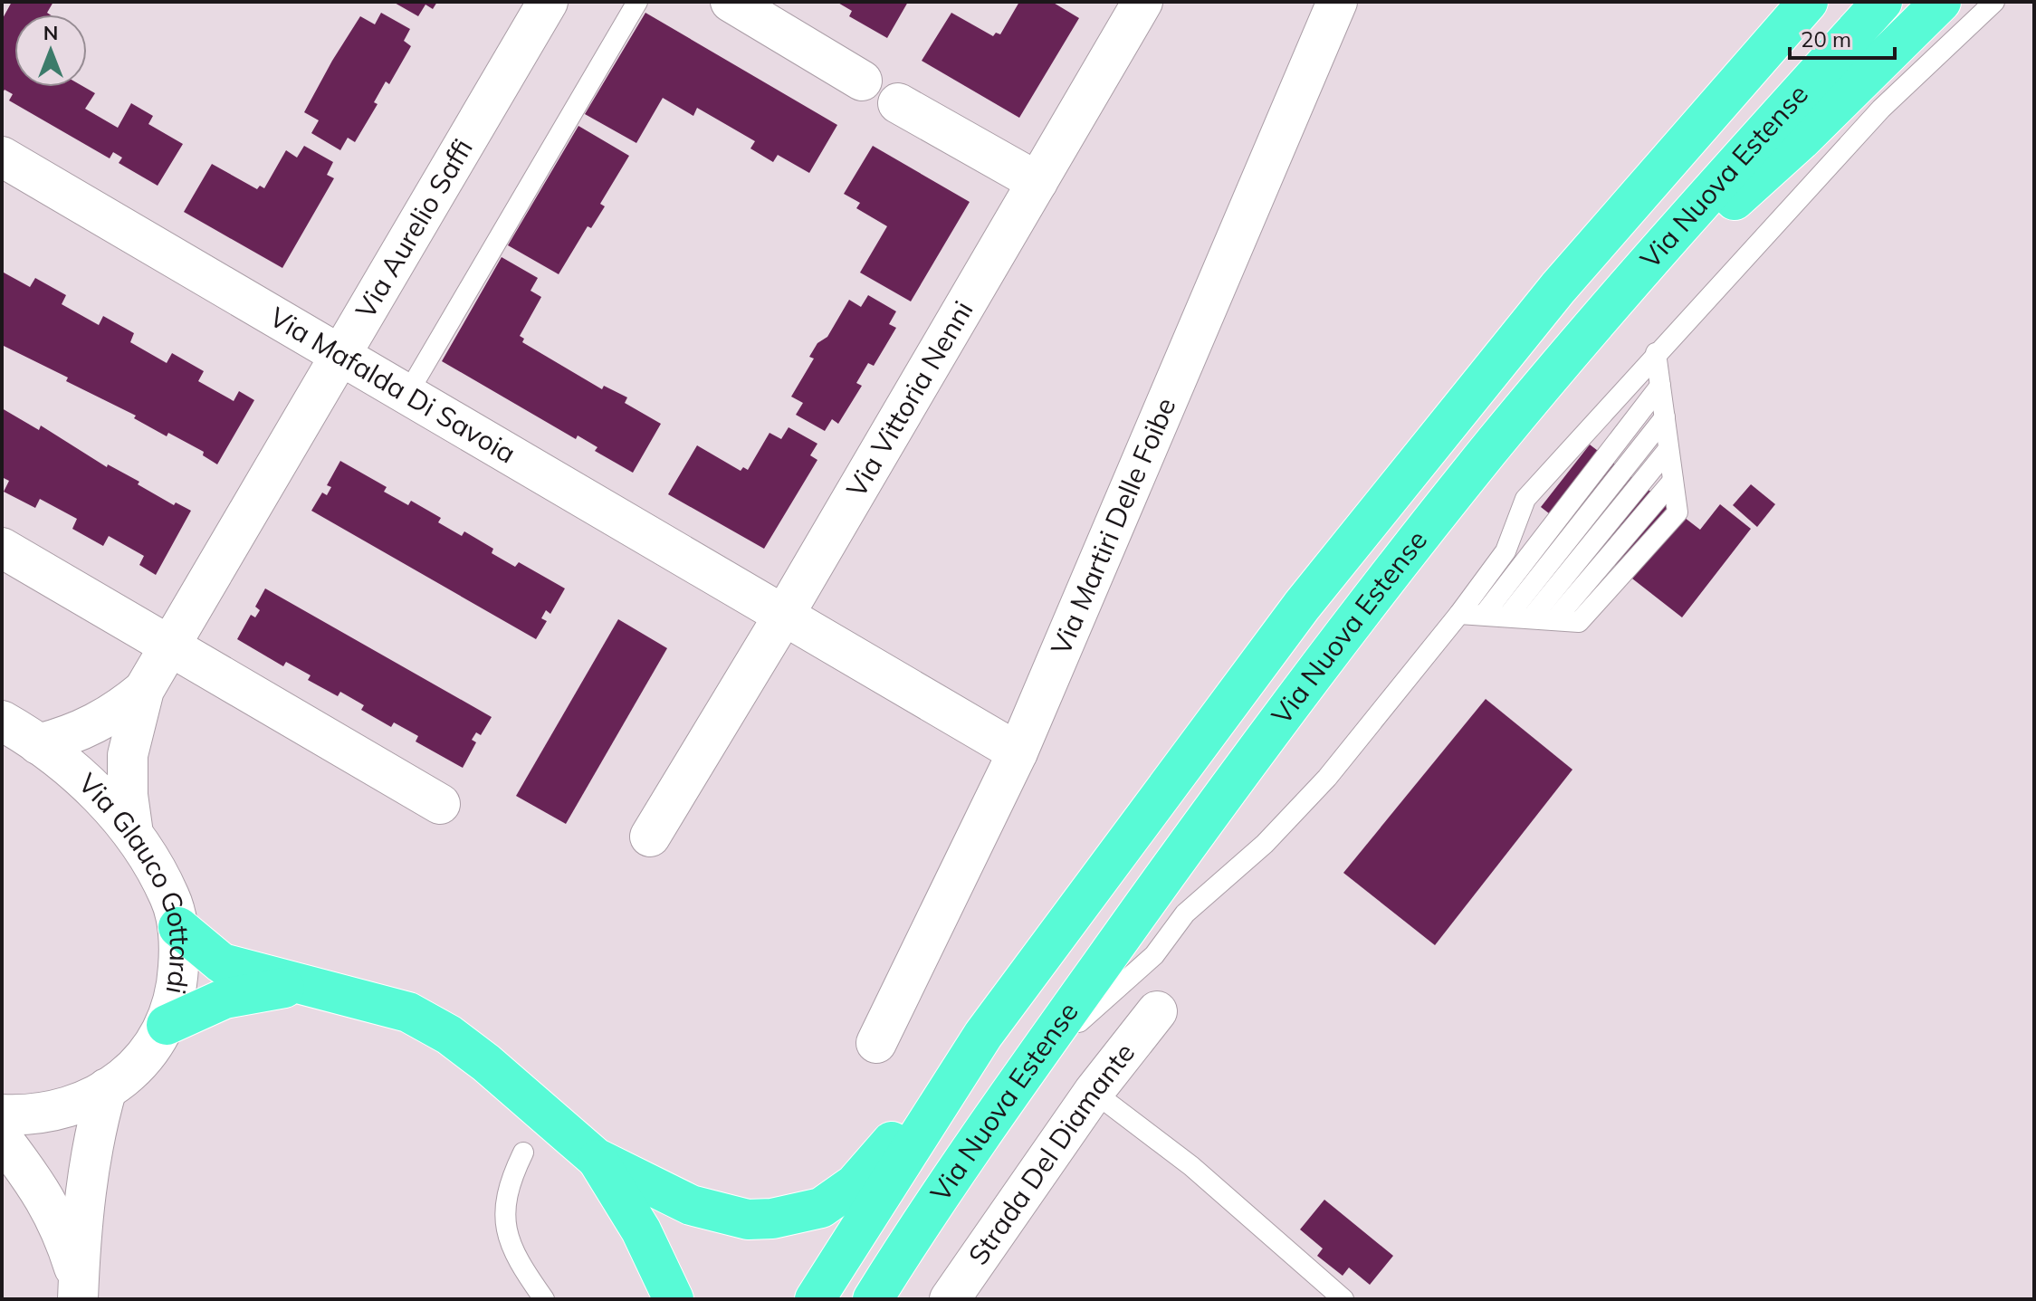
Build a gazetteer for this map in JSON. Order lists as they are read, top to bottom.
{
  "streets": {
    "highway": ["Via Nuova Estense"],
    "street": [
      "Via Aurelio Saffi",
      "Via Mafalda Di Savoia",
      "Via Vittoria Nenni",
      "Via Martiri Delle Foibe",
      "Via Glauco Gottardi",
      "Strada Del Diamante"
    ]
  },
  "crossings": [
    ["Via Aurelio Saffi", "Via Mafalda Di Savoia"],
    ["Via Aurelio Saffi", "Via Glauco Gottardi"],
    ["Via Mafalda Di Savoia", "Via Vittoria Nenni"],
    ["Via Mafalda Di Savoia", "Via Martiri Delle Foibe"]
  ],
  "scale_bar": "20 m",
  "north": "top"
}
